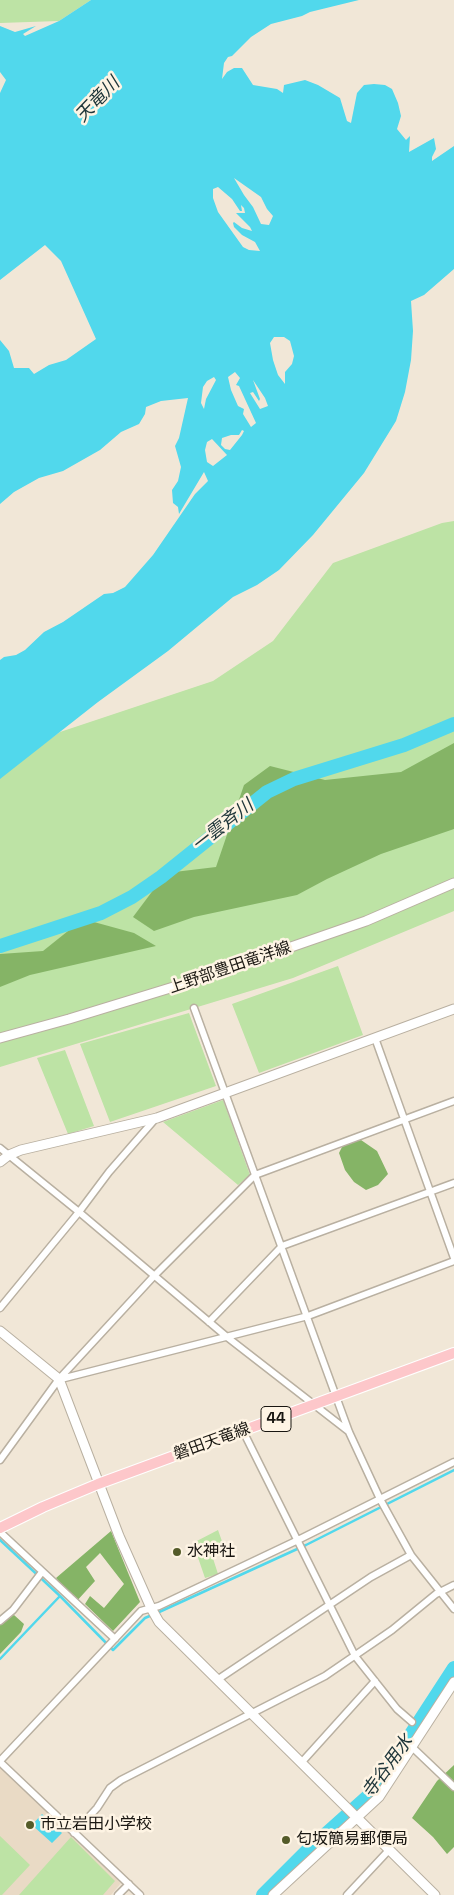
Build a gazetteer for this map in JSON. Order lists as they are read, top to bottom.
{
  "streets": {
    "main road": ["44", "磐田天竜線"],
    "street": ["上野部豊田竜洋線"]
  },
  "water": ["天竜川", "一雲斉川", "寺谷用水"],
  "places": ["水神社", "市立岩田小学校", "匂坂簡易郵便局"]
}
